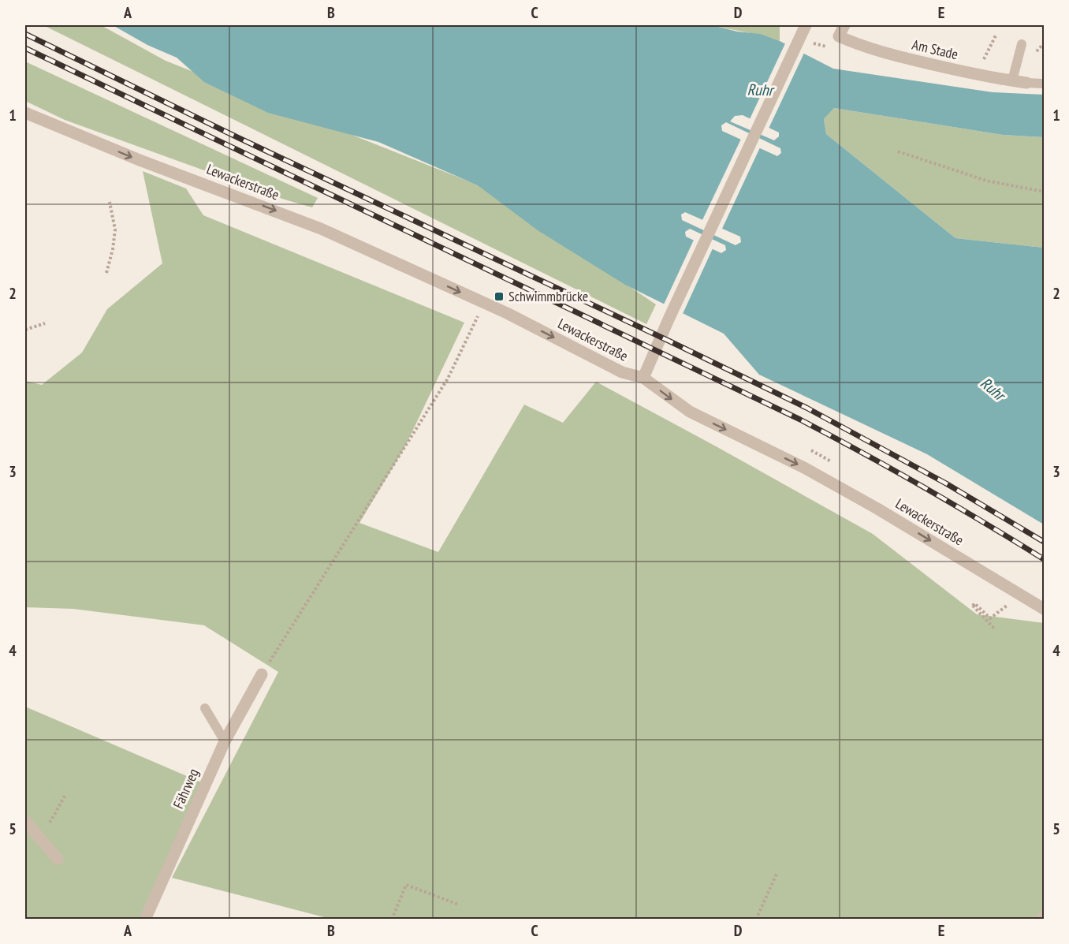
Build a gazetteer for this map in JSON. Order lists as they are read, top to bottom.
{
  "streets": {
    "street": ["Am Stade", "Lewackerstraße", "Fährweg"]
  },
  "one_way": ["Lewackerstraße"],
  "water": ["Ruhr"],
  "places": {
    "transit": ["Schwimmbrücke"]
  },
  "grid": {
    "columns": [
      "A",
      "B",
      "C",
      "D",
      "E"
    ],
    "rows": [
      "1",
      "2",
      "3",
      "4",
      "5"
    ]
  }
}
